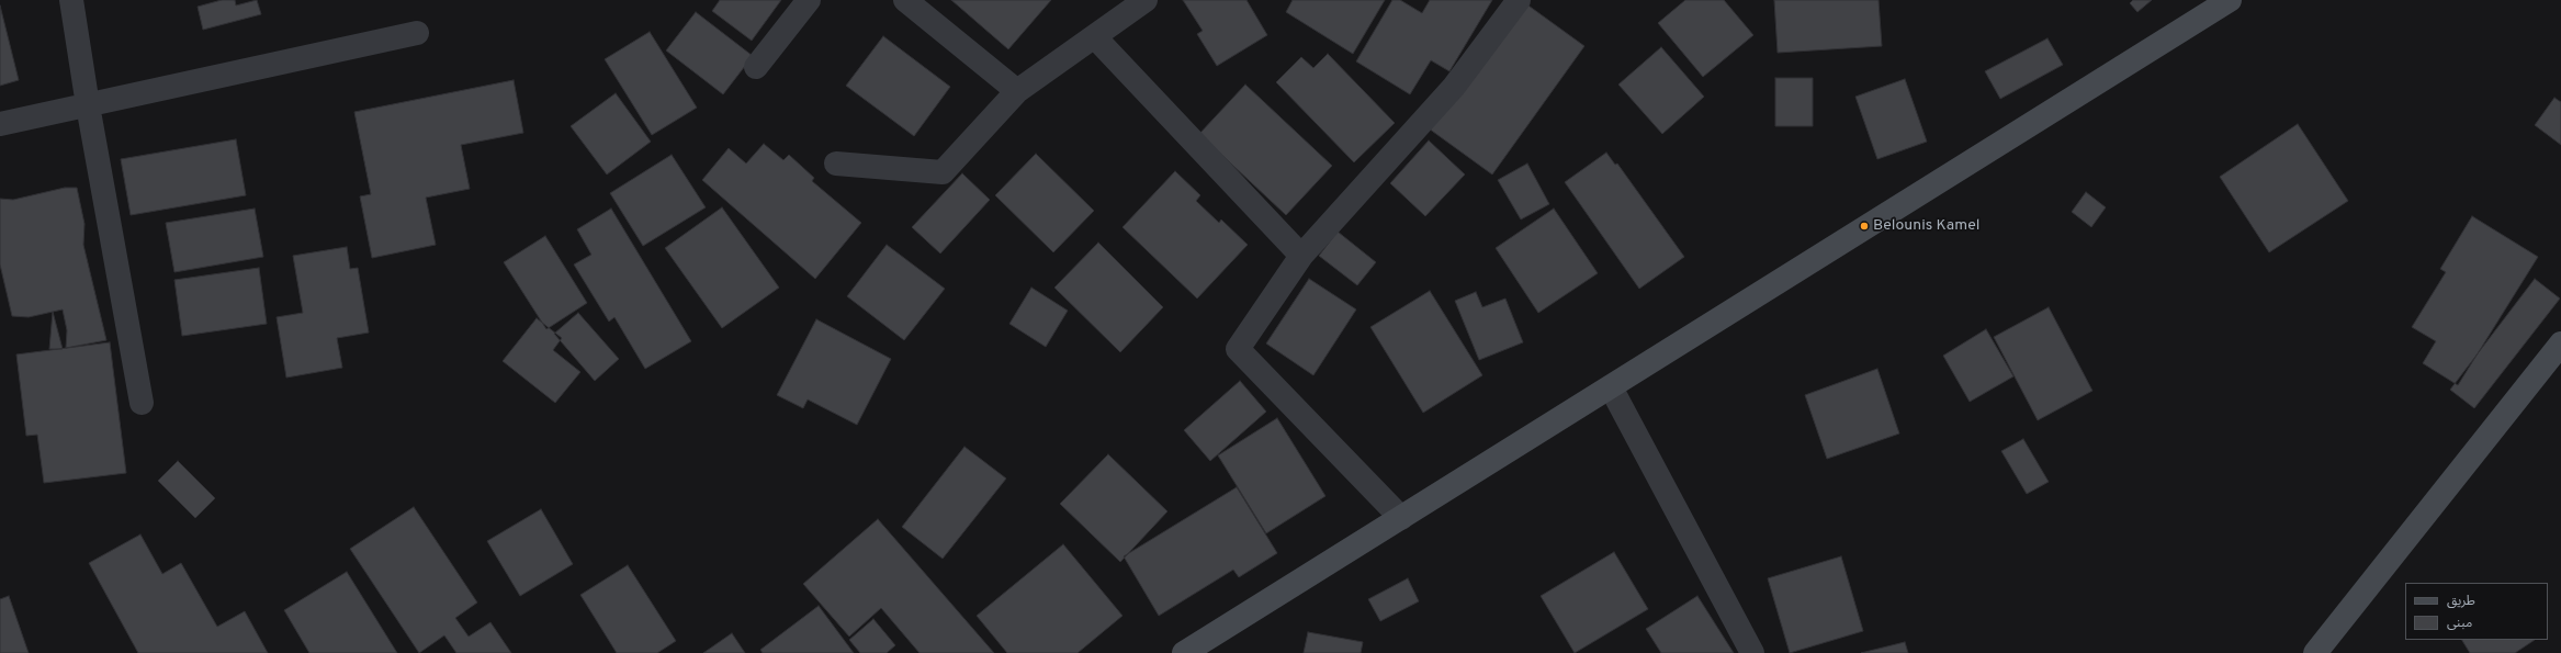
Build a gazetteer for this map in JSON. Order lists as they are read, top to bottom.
{
  "places": ["Belounis Kamel"],
  "legend": ["طريق", "مبنى"]
}
